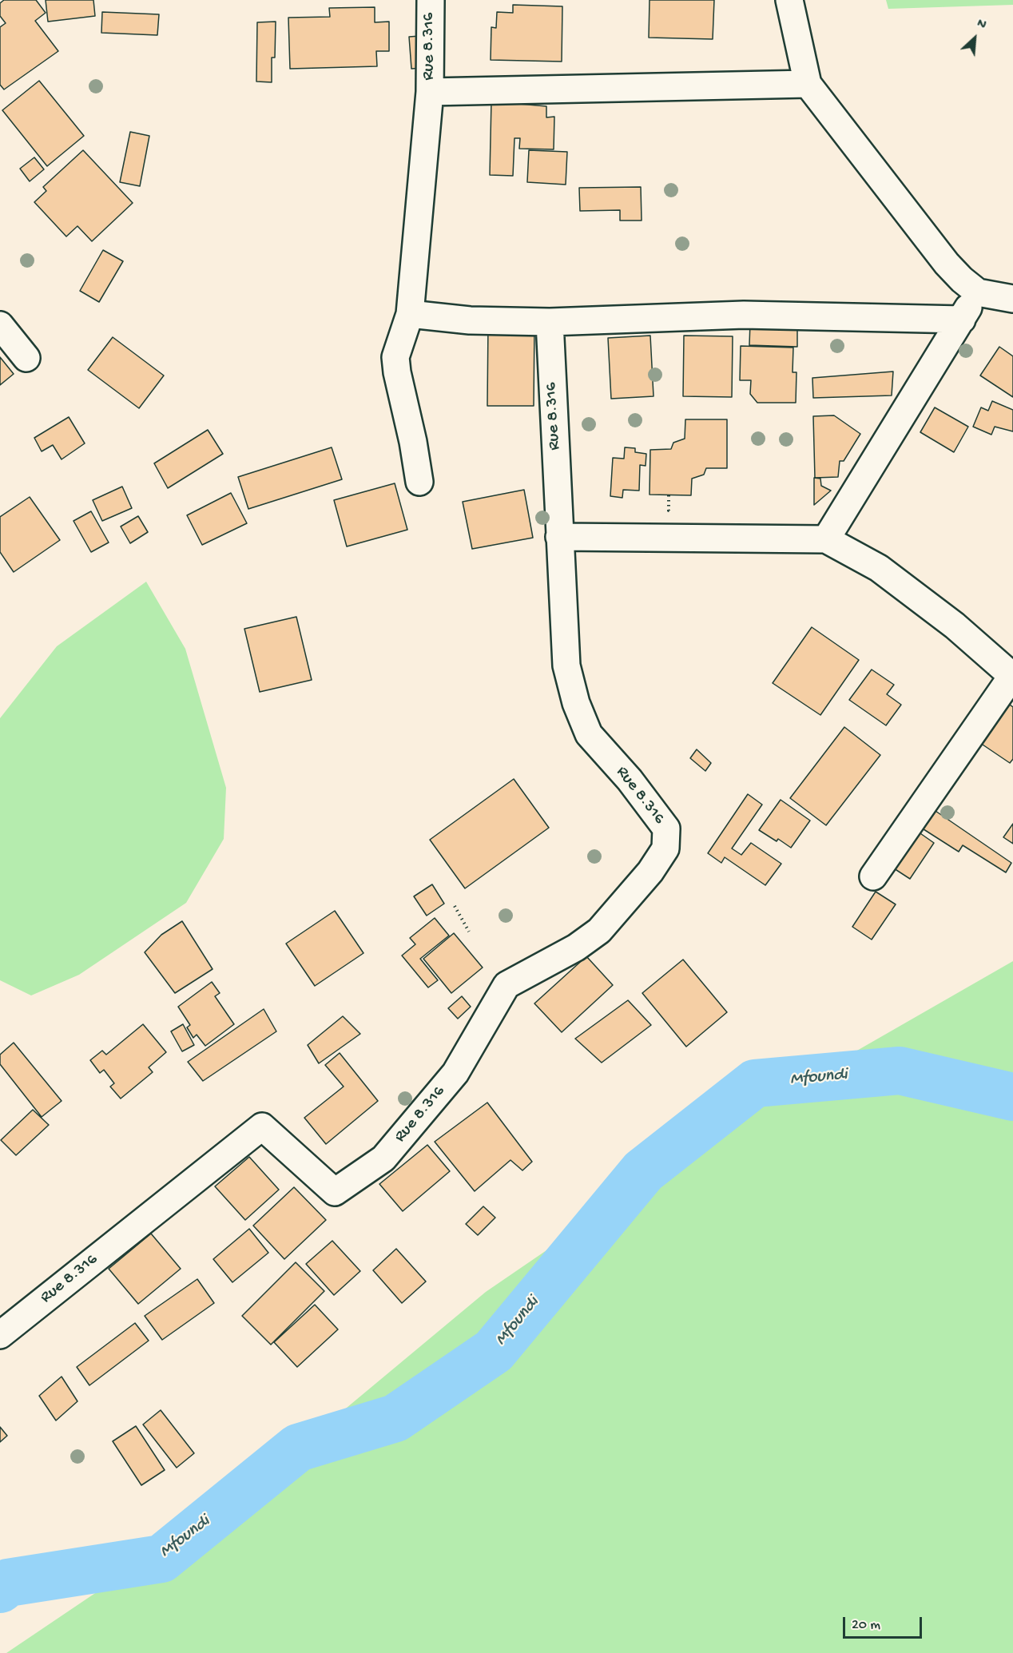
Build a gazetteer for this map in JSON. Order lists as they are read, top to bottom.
{
  "streets": {
    "street": ["Rue 8.316"]
  },
  "water": ["Mfoundi"],
  "scale_bar": "20 m",
  "north": "top right"
}
